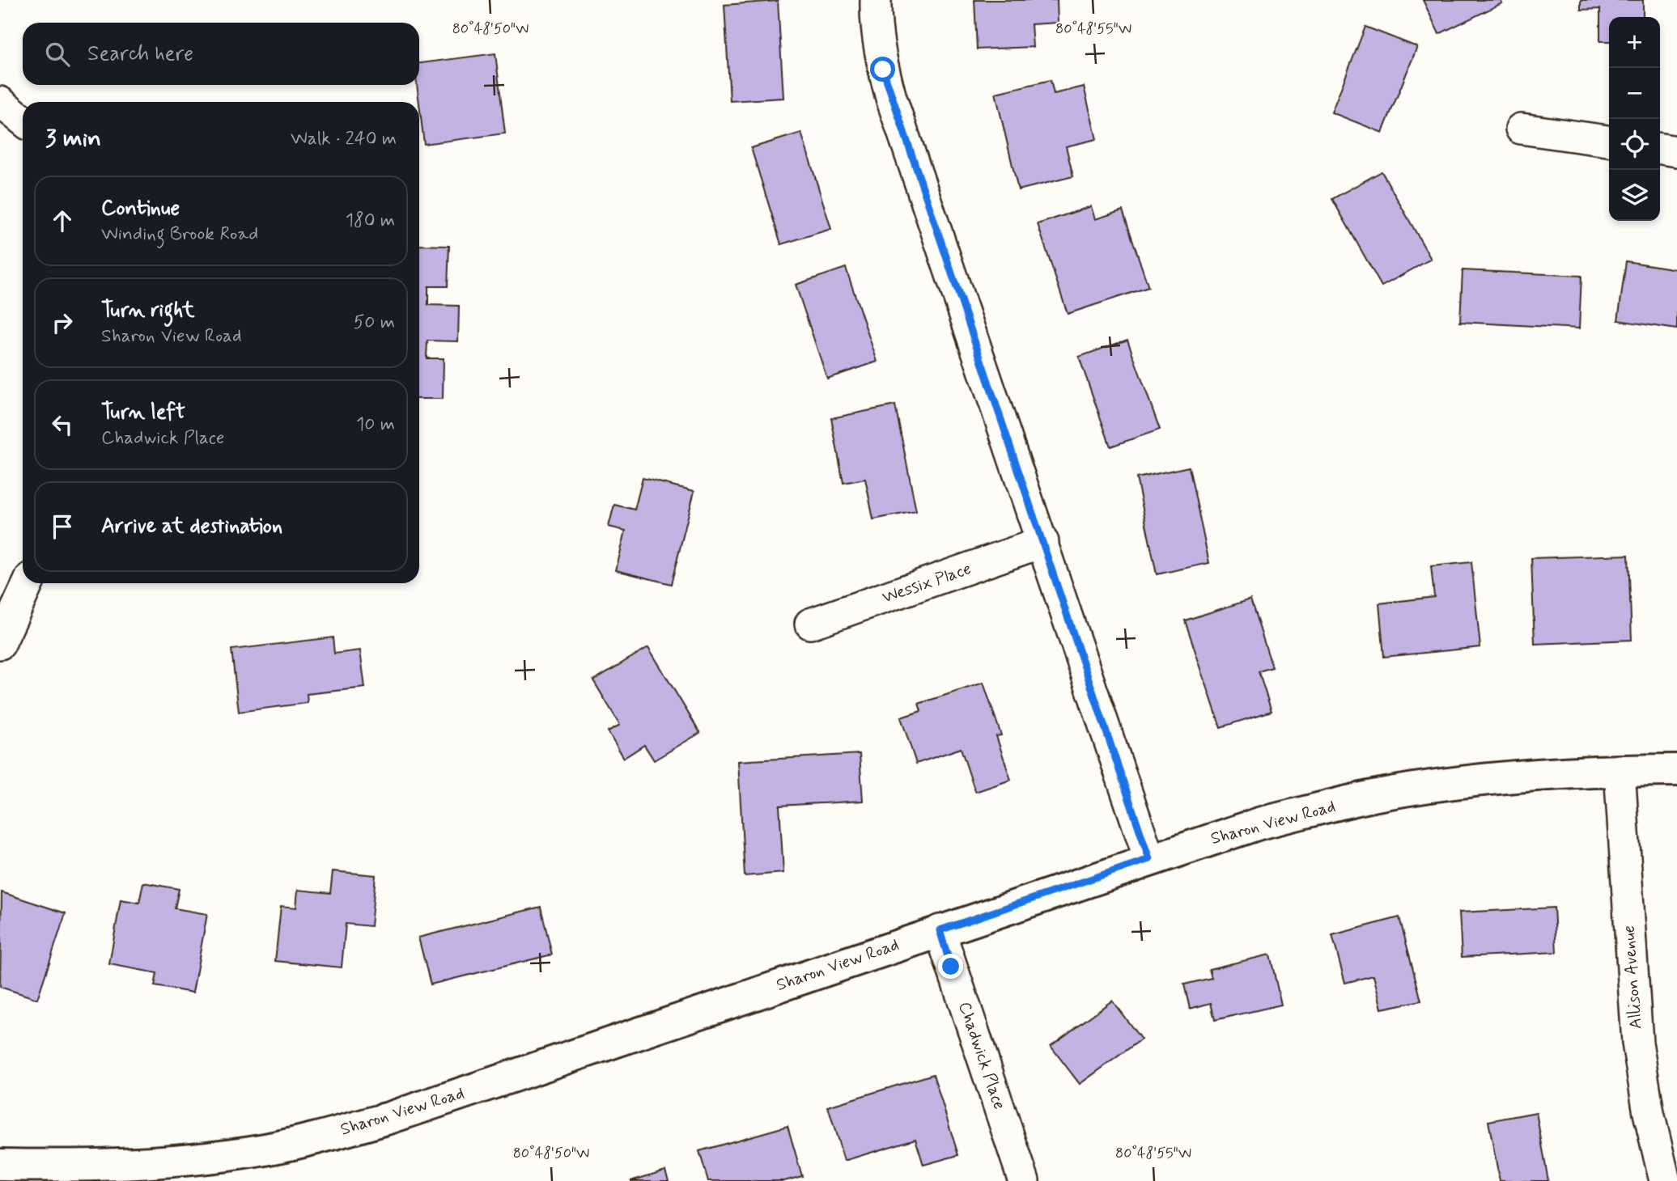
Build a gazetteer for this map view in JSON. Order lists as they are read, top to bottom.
{
  "streets": {
    "street": [
      "Wessix Place",
      "Sharon View Road",
      "Allison Avenue",
      "Chadwick Place"
    ]
  },
  "crossings": [
    ["Sharon View Road", "Allison Avenue"],
    ["Sharon View Road", "Chadwick Place"]
  ],
  "page": {
    "map_buttons": ["+", "−"],
    "search": "Search here",
    "heading": ["3 min", "Walk · 240 m"],
    "list": [
      ["Continue", "Winding Brook Road", "180 m"],
      ["Turn right", "Sharon View Road", "50 m"],
      ["Turn left", "Chadwick Place", "10 m"],
      "Arrive at destination"
    ]
  },
  "coordinates": ["80°48'50\"W", "80°48'55\"W"]
}
